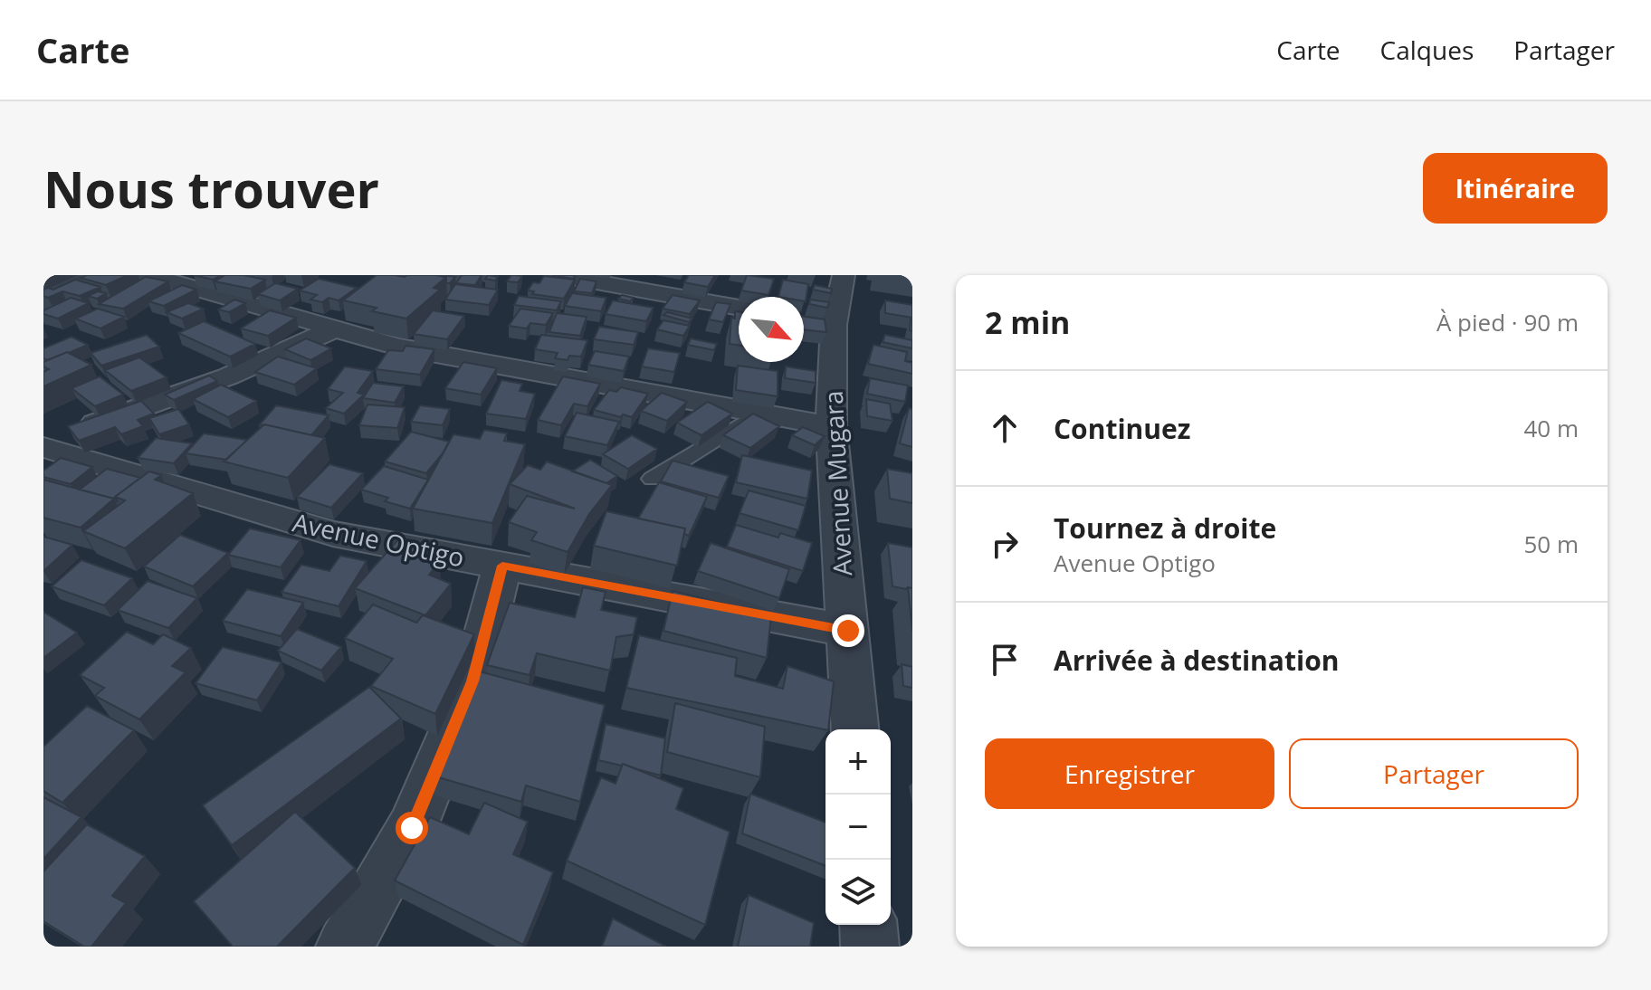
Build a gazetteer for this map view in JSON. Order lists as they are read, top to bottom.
{
  "streets": {
    "street": ["Avenue Mugara", "Avenue Optigo"]
  },
  "crossings": [
    ["Avenue Mugara", "Avenue Optigo"]
  ],
  "north": "bottom right",
  "page": {
    "header": "Carte",
    "nav": ["Carte", "Calques", "Partager"],
    "buttons": [
      "Itinéraire",
      ["Enregistrer", "Partager"]
    ],
    "title": "Nous trouver",
    "heading": ["2 min", "À pied · 90 m"],
    "list": [
      ["Continuez", "40 m"],
      ["Tournez à droite", "Avenue Optigo", "50 m"],
      "Arrivée à destination"
    ],
    "map_buttons": ["+", "−"]
  }
}
